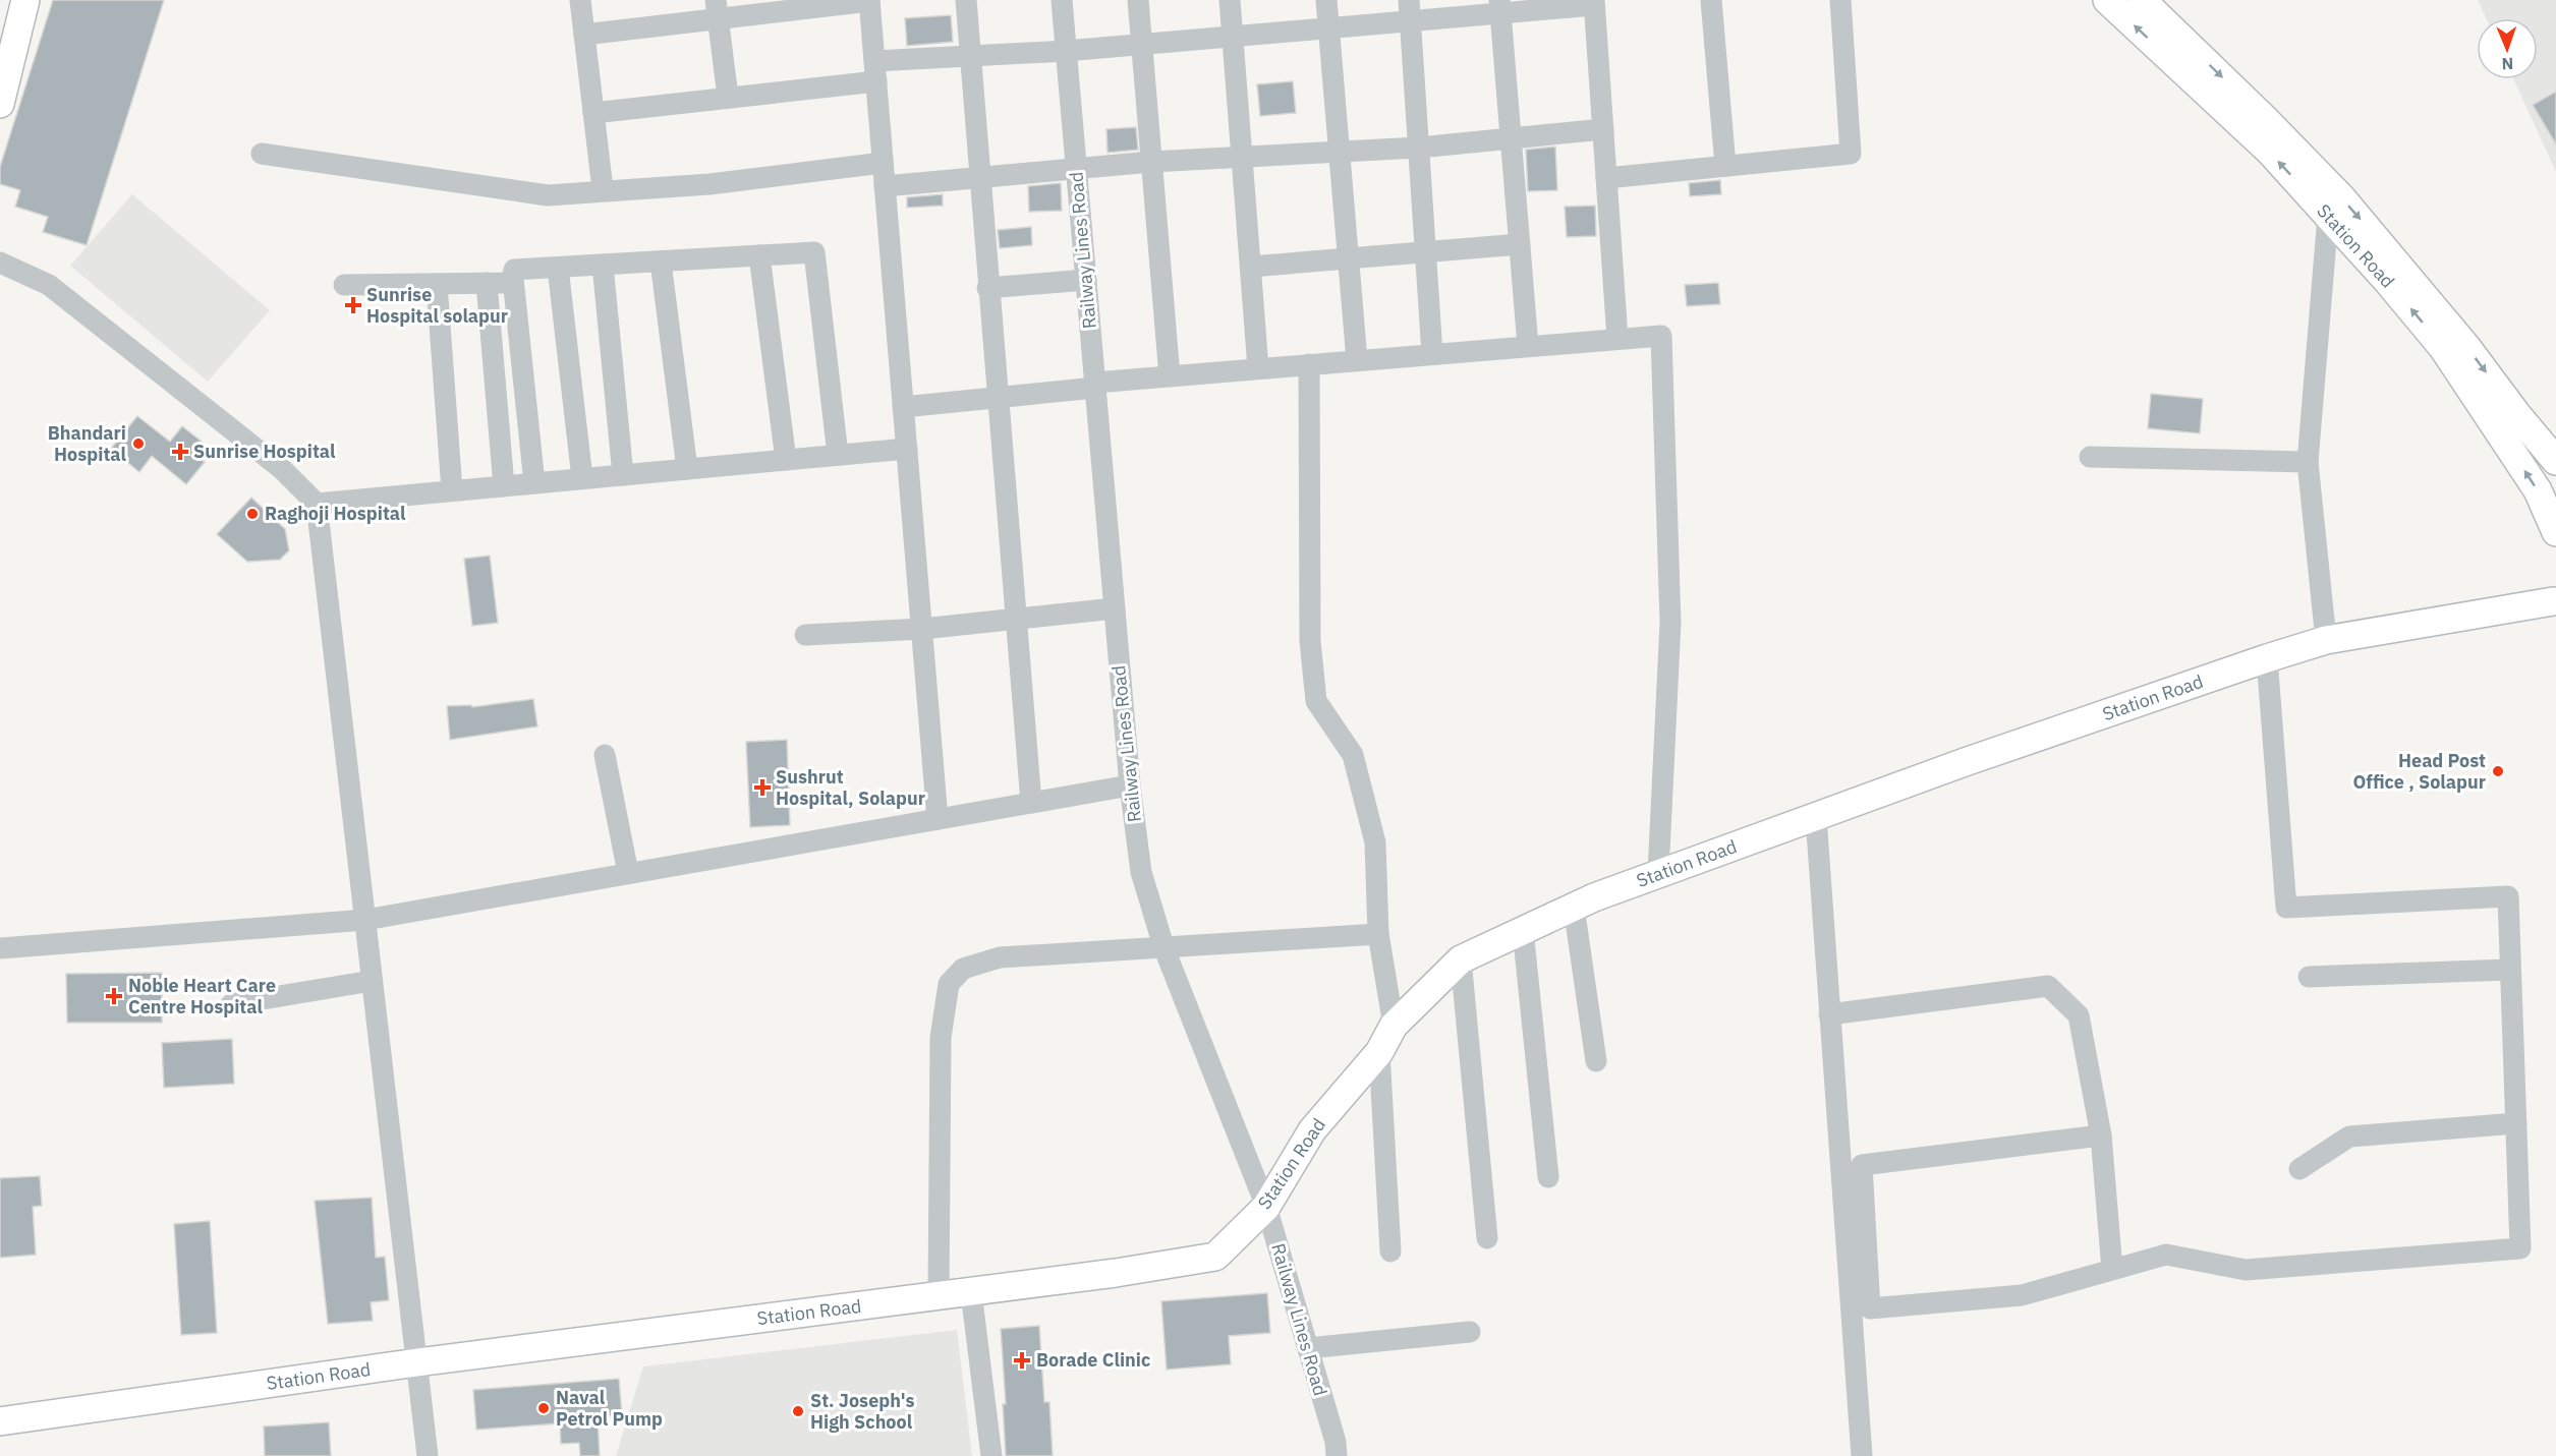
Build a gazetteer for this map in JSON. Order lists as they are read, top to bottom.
{
  "streets": {
    "main road": ["Station Road"],
    "street": ["Railway Lines Road"]
  },
  "crossings": [
    ["Station Road", "Railway Lines Road"]
  ],
  "places": {
    "health": [
      "Sunrise Hospital solapur",
      "Sunrise Hospital",
      "Sushrut Hospital, Solapur",
      "Noble Heart Care Centre Hospital",
      "Borade Clinic"
    ],
    "other": [
      "Bhandari Hospital",
      "Raghoji Hospital",
      "Head Post Office , Solapur",
      "Naval Petrol Pump",
      "St. Joseph's High School"
    ]
  },
  "north": "bottom"
}
